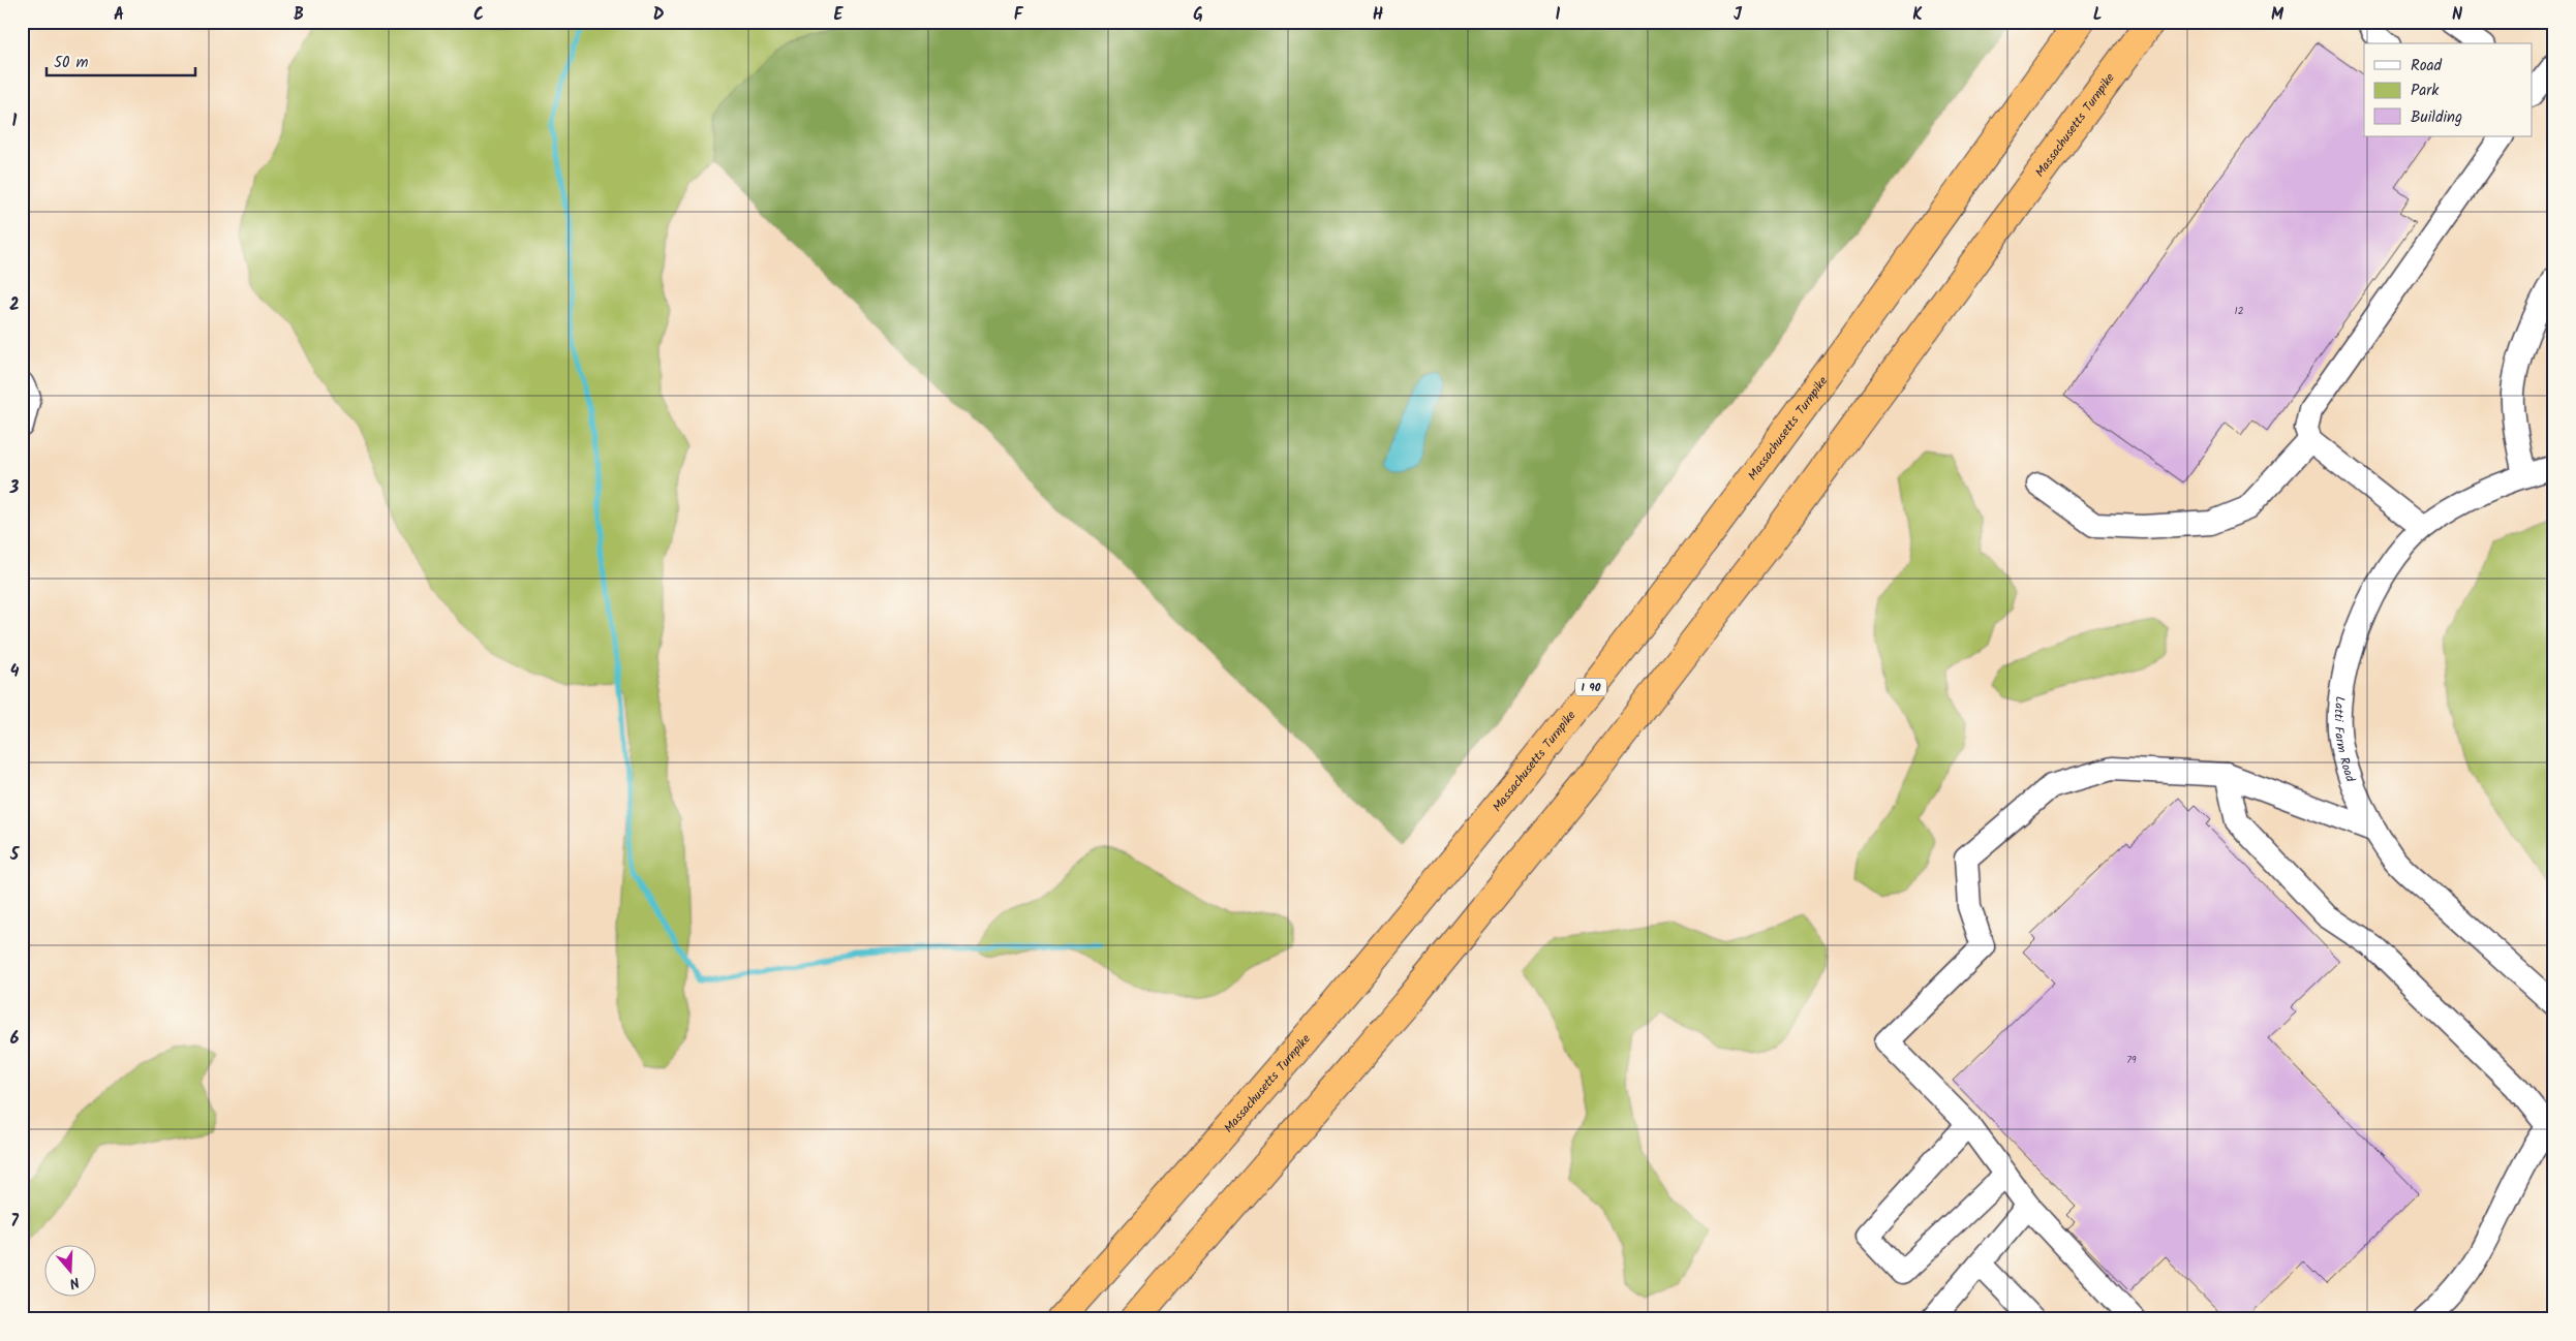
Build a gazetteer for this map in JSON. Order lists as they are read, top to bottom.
{
  "streets": {
    "highway": ["Massachusetts Turnpike", "I 90"],
    "street": ["Latti Farm Road"]
  },
  "house_numbers": ["12", "79"],
  "legend": ["Road", "Park", "Building"],
  "scale_bar": "50 m",
  "north": "bottom",
  "grid": {
    "columns": [
      "A",
      "B",
      "C",
      "D",
      "E",
      "F",
      "G",
      "H",
      "I",
      "J",
      "K",
      "L",
      "M",
      "N"
    ],
    "rows": [
      "1",
      "2",
      "3",
      "4",
      "5",
      "6",
      "7"
    ]
  }
}
